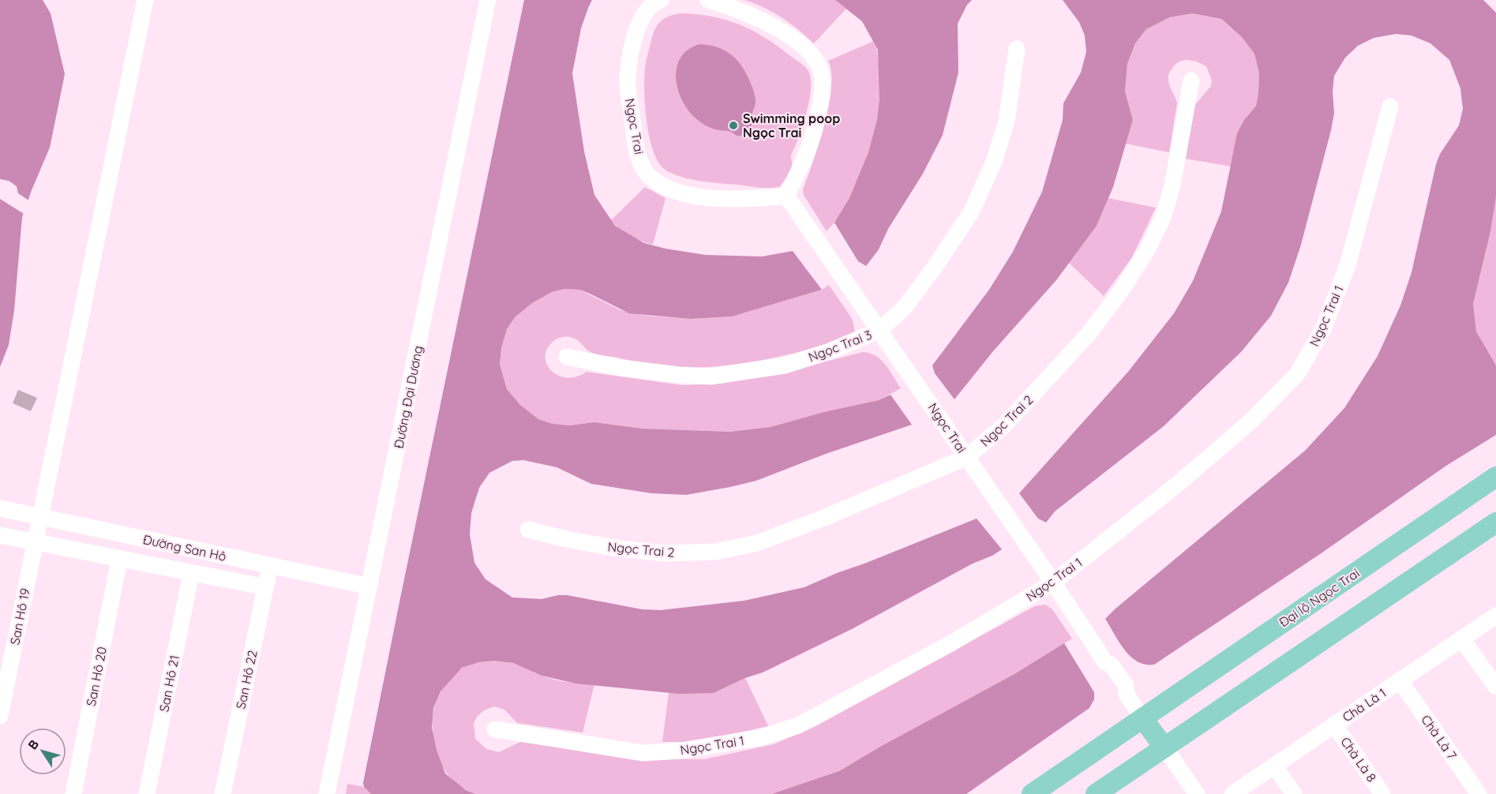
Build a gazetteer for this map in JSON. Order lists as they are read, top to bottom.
{
  "streets": {
    "main road": ["Đại lộ Ngọc Trai"],
    "street": [
      "Ngọc Trai",
      "Ngọc Trai 1",
      "Ngọc Trai 3",
      "Đường Đại Dương",
      "Ngọc Trai 2",
      "Đường San Hô",
      "San Hô 19",
      "San Hô 20",
      "San Hô 22",
      "San Hô 21",
      "Chà Là 1",
      "Chà Là 7",
      "Chà Là 8"
    ]
  },
  "crossings": [
    ["Ngọc Trai", "Ngọc Trai 1"],
    ["Ngọc Trai", "Ngọc Trai 3"],
    ["Ngọc Trai", "Ngọc Trai 2"],
    ["Ngọc Trai", "Đại lộ Ngọc Trai"],
    ["Đường Đại Dương", "Đường San Hô"],
    ["Đường San Hô", "San Hô 19"],
    ["Đường San Hô", "San Hô 22"],
    ["Chà Là 1", "Chà Là 7"],
    ["Chà Là 1", "Chà Là 8"]
  ],
  "places": ["Swimming poop Ngọc Trai"],
  "north": "top left"
}
